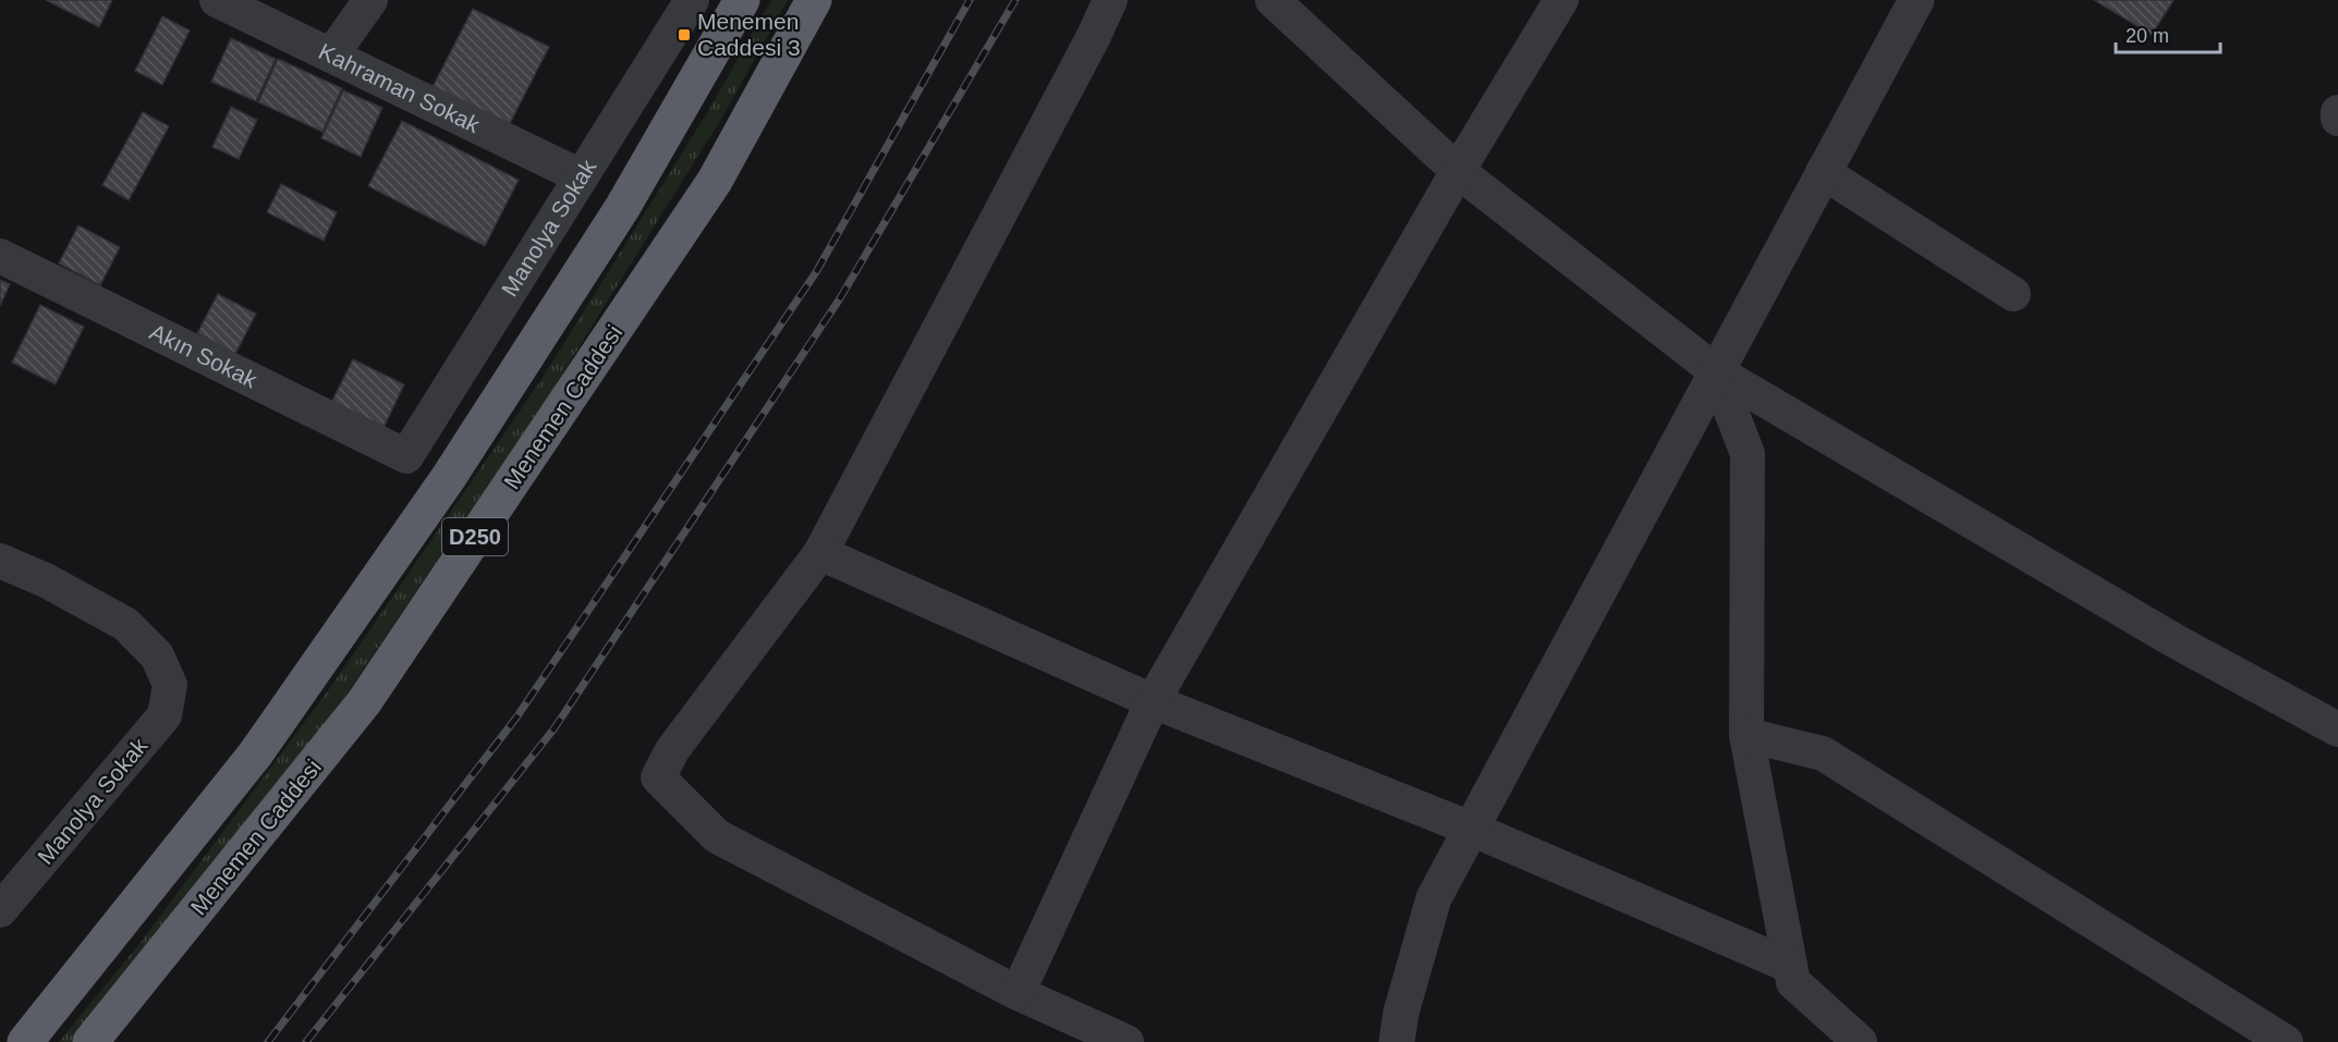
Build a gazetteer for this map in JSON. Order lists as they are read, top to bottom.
{
  "streets": {
    "highway": ["Menemen Caddesi", "D250"],
    "street": ["Kahraman Sokak", "Manolya Sokak", "Akın Sokak"]
  },
  "crossings": [
    ["Kahraman Sokak", "Manolya Sokak"],
    ["Manolya Sokak", "Akın Sokak"]
  ],
  "places": {
    "transit": ["Menemen Caddesi 3"]
  },
  "scale_bar": "20 m"
}
